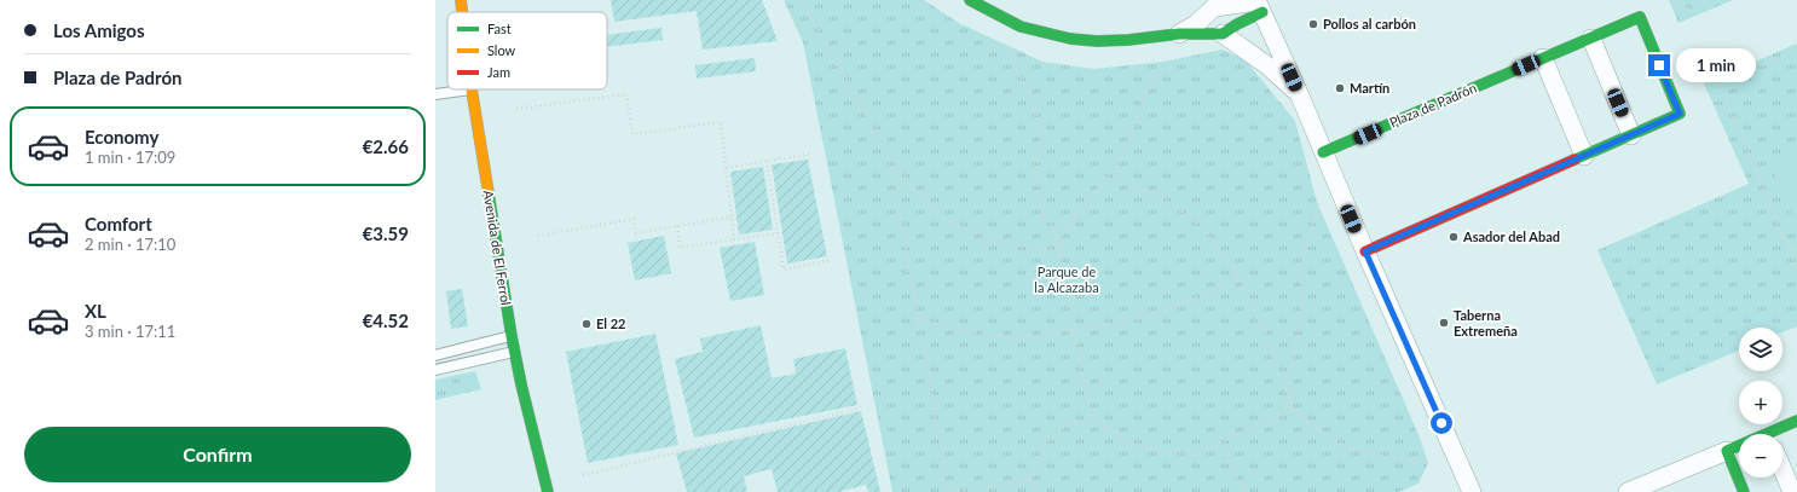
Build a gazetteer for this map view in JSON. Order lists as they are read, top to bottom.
{
  "streets": {
    "street": ["Plaza de Padrón", "Avenida de El Ferrol"]
  },
  "parks": ["Parque de la Alcazaba"],
  "places": [
    "Pollos al carbón",
    "Martín",
    "Asador del Abad",
    "Taberna Extremeña",
    "El 22"
  ],
  "legend": ["Fast", "Slow", "Jam"],
  "page": {
    "banner": ["Los Amigos", "Plaza de Padrón"],
    "bubble": "1 min",
    "list": [
      {
        "name": "Economy",
        "note": "1 min · 17:09",
        "value": "€2.66"
      },
      {
        "name": "Comfort",
        "note": "2 min · 17:10",
        "value": "€3.59"
      },
      {
        "name": "XL",
        "note": "3 min · 17:11",
        "value": "€4.52"
      }
    ],
    "map_buttons": ["+", "−"],
    "buttons": "Confirm"
  }
}
